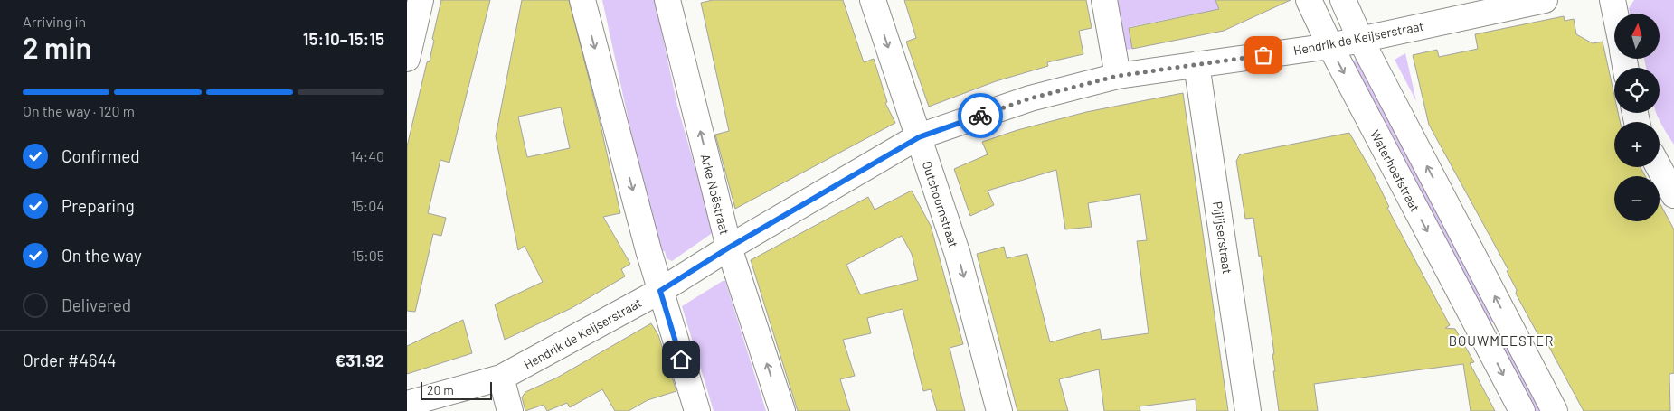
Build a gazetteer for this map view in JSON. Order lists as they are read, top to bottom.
{
  "streets": {
    "street": [
      "Hendrik de Keijserstraat",
      "Waterhoefstraat",
      "Arke Noëstraat",
      "Outshoornstraat",
      "Pijlijserstraat"
    ]
  },
  "crossings": [
    ["Hendrik de Keijserstraat", "Waterhoefstraat"],
    ["Hendrik de Keijserstraat", "Arke Noëstraat"],
    ["Hendrik de Keijserstraat", "Outshoornstraat"],
    ["Hendrik de Keijserstraat", "Pijlijserstraat"]
  ],
  "one_way": ["Outshoornstraat"],
  "districts": ["BOUWMEESTER"],
  "scale_bar": "20 m",
  "north": "top",
  "page": {
    "heading": ["2 min", "Arriving in", "15:10–15:15"],
    "panel": ["Order #4644", "€31.92"],
    "map_buttons": ["+", "−"],
    "bar": "On the way · 120 m",
    "list": [
      ["Confirmed", "14:40"],
      ["Preparing", "15:04"],
      ["On the way", "15:05"],
      "Delivered"
    ],
    "scale": "20 m"
  }
}
